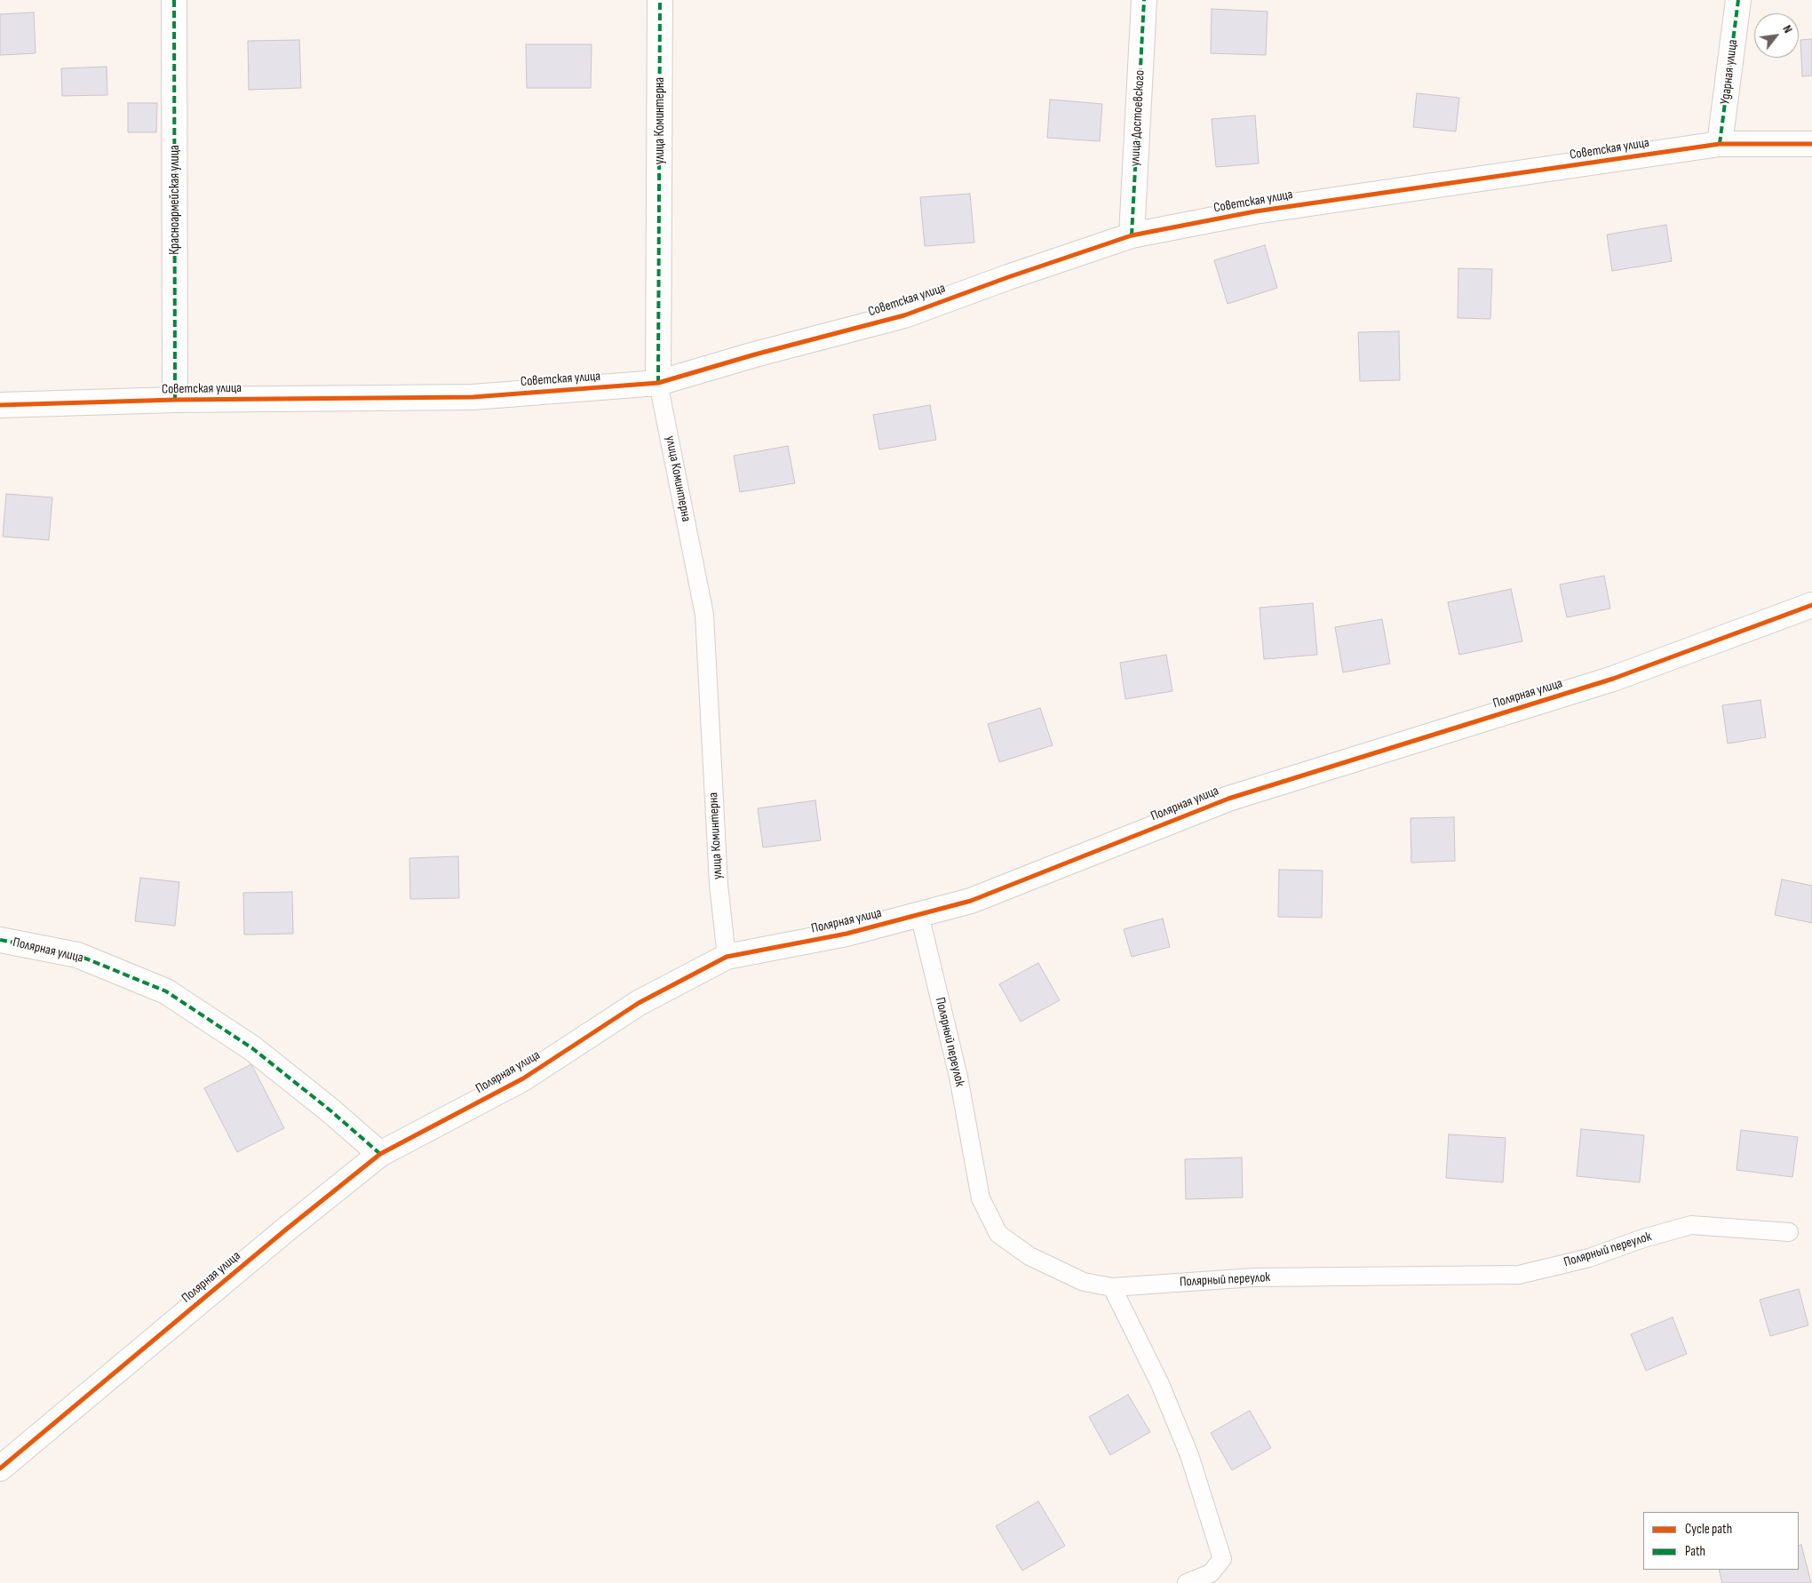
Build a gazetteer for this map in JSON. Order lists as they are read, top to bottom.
{
  "streets": {
    "street": [
      "Ударная улица",
      "улица Достоевского",
      "улица Коминтерна",
      "Советская улица",
      "Красноармейская улица",
      "Полярная улица"
    ],
    "lane": ["Полярный переулок"]
  },
  "crossings": [
    ["Ударная улица", "Советская улица"],
    ["улица Достоевского", "Советская улица"],
    ["улица Коминтерна", "Советская улица"],
    ["улица Коминтерна", "Полярная улица"],
    ["Советская улица", "Красноармейская улица"],
    ["Полярная улица", "Полярный переулок"]
  ],
  "legend": ["Cycle path", "Path"],
  "north": "top right"
}
